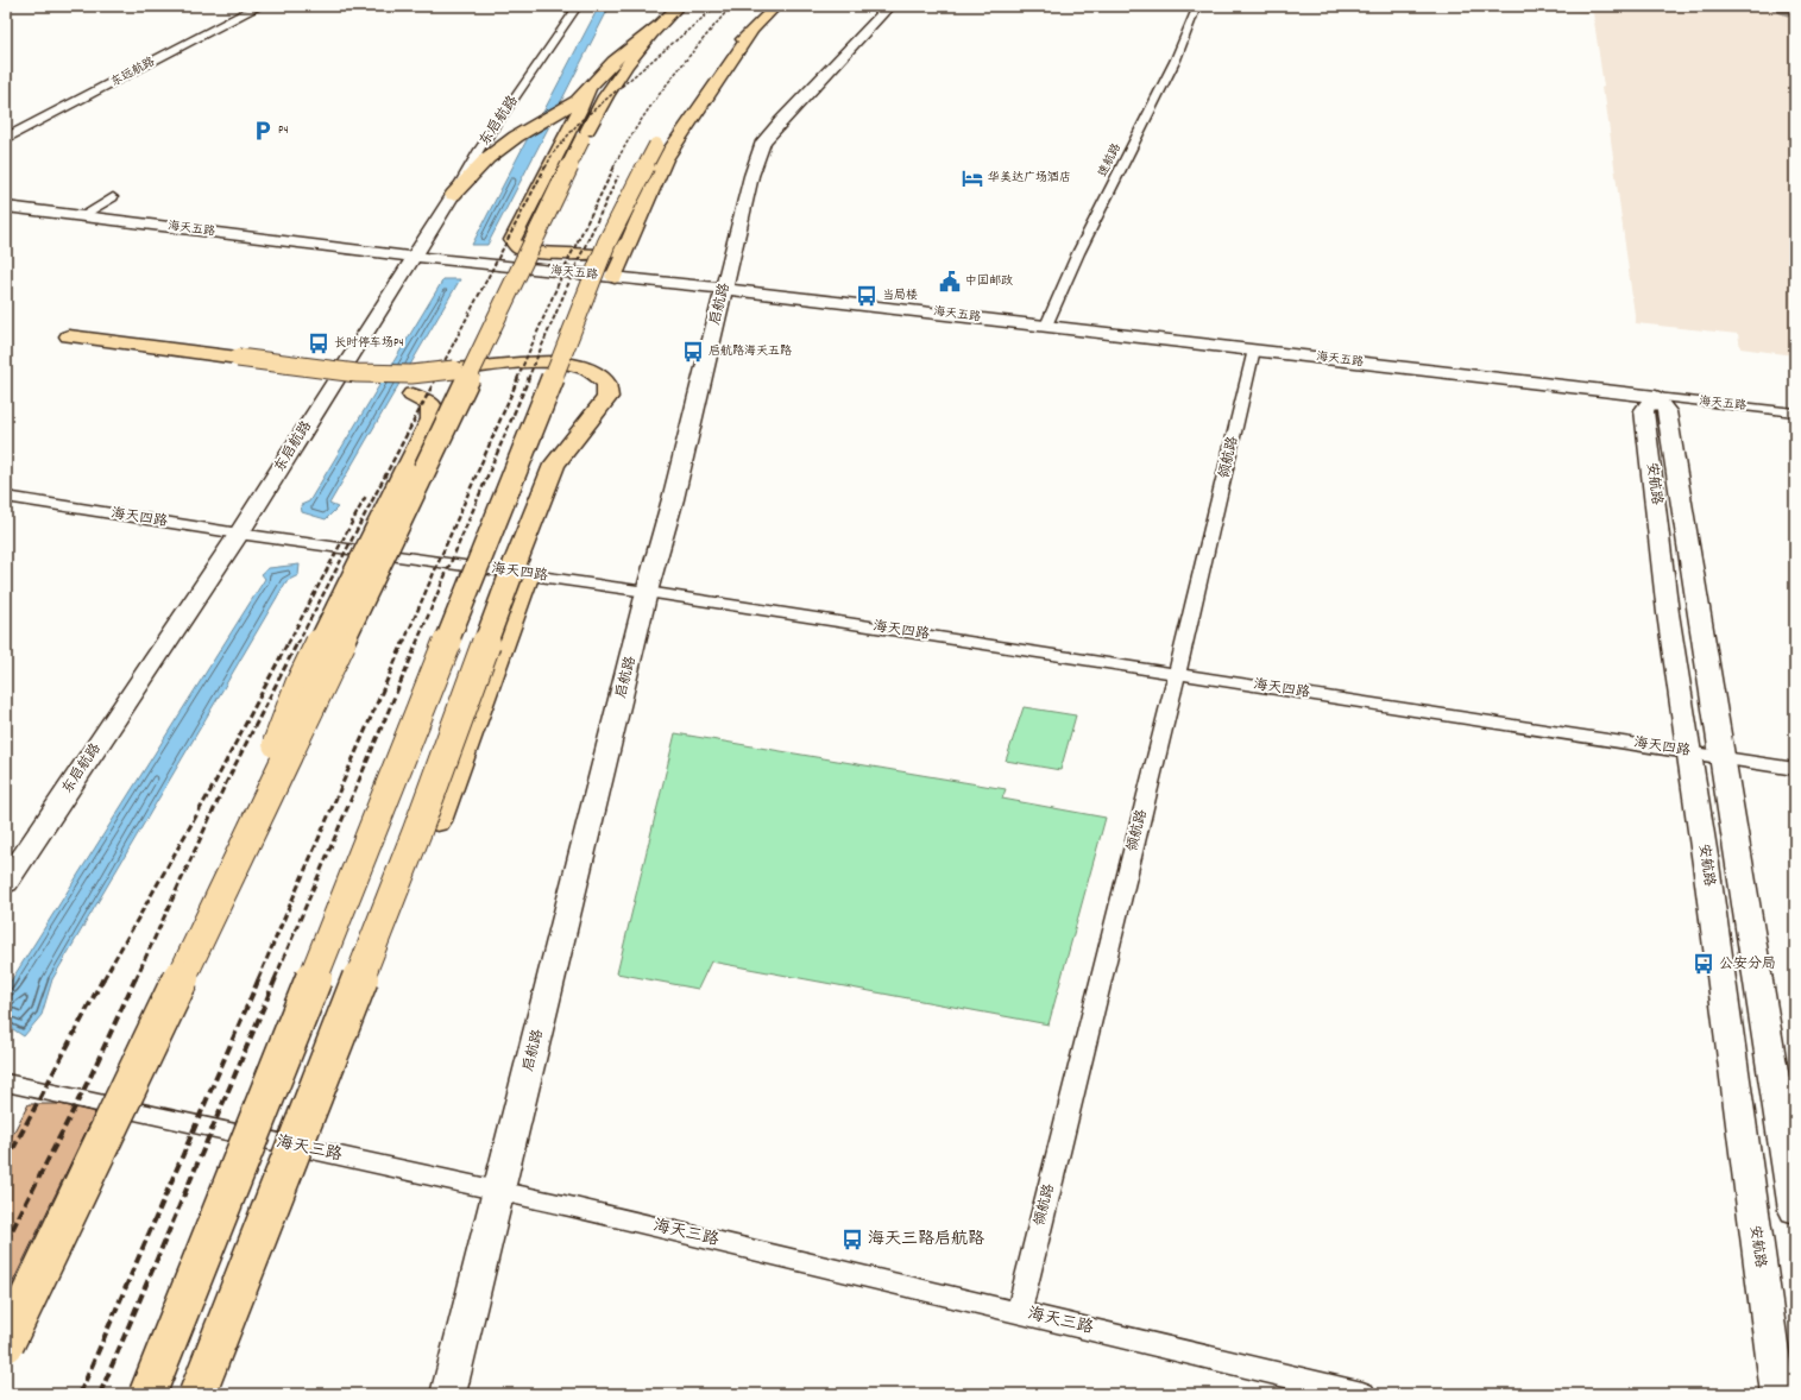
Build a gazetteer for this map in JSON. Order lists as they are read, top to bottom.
{
  "streets": {
    "street": [
      "东远航路",
      "东启航路",
      "速航路",
      "海天五路",
      "启航路",
      "领航路",
      "安航路",
      "海天四路",
      "海天三路"
    ]
  },
  "crossings": [
    ["东启航路", "海天五路"],
    ["东启航路", "海天四路"],
    ["速航路", "海天五路"],
    ["海天五路", "启航路"],
    ["海天五路", "领航路"],
    ["海天五路", "安航路"],
    ["启航路", "海天四路"],
    ["启航路", "海天三路"],
    ["领航路", "海天四路"],
    ["领航路", "海天三路"],
    ["安航路", "海天四路"]
  ],
  "places": {
    "parking": ["P4"],
    "hotel": ["华美达广场酒店"],
    "public building": ["中国邮政"],
    "bus stop": [
      "当局楼",
      "长时停车场P4",
      "启航路海天五路",
      "公安分局",
      "海天三路启航路"
    ]
  }
}
